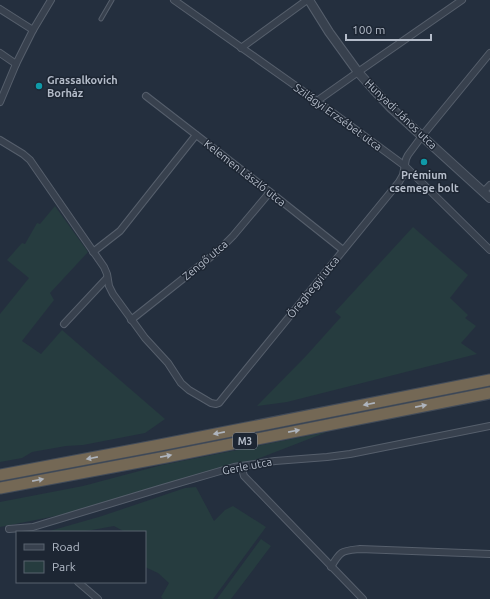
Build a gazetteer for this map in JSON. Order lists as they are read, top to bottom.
{
  "streets": {
    "highway": ["M3"],
    "street": [
      "Hunyadi János utca",
      "Szilágyi Erzsébet utca",
      "Kelemen László utca",
      "Zengő utca",
      "Öreghegyi utca",
      "Gerle utca"
    ]
  },
  "crossings": [
    ["Hunyadi János utca", "Öreghegyi utca"],
    ["Szilágyi Erzsébet utca", "Öreghegyi utca"],
    ["Kelemen László utca", "Zengő utca"],
    ["Kelemen László utca", "Öreghegyi utca"],
    ["Zengő utca", "Öreghegyi utca"]
  ],
  "places": ["Grassalkovich Borház", "Prémium csemege bolt"],
  "legend": ["Road", "Park"],
  "scale_bar": "100 m"
}
